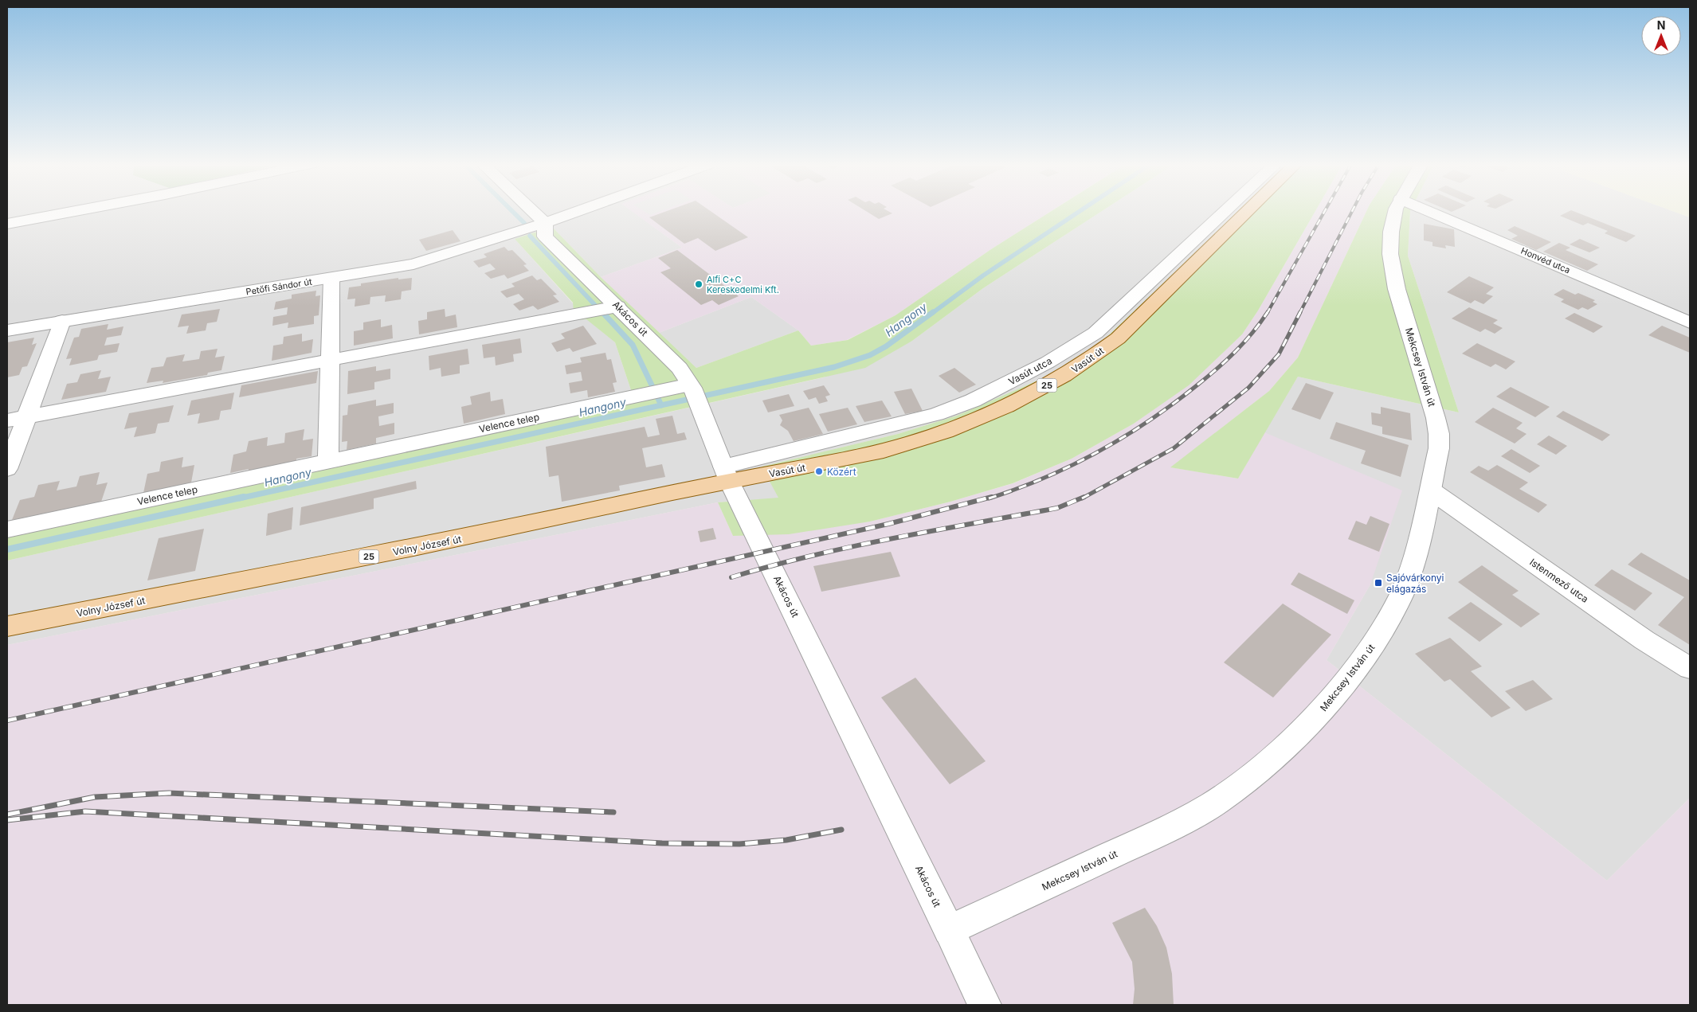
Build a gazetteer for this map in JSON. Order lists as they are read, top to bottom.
{
  "streets": {
    "main road": ["Vasút út", "25", "Volny József út"],
    "street": [
      "Honvéd utca",
      "Petőfi Sándor út",
      "Akácos út",
      "Mekcsey István út",
      "Vasút utca",
      "Velence telep",
      "Istenmező utca"
    ]
  },
  "crossings": [
    ["Petőfi Sándor út", "Akácos út"],
    ["Akácos út", "Vasút út"],
    ["Akácos út", "Mekcsey István út"],
    ["Akácos út", "Vasút utca"],
    ["Akácos út", "Velence telep"],
    ["Akácos út", "Volny József út"],
    ["Vasút út", "Vasút utca"],
    ["Vasút út", "Volny József út"],
    ["Mekcsey István út", "Istenmező utca"],
    ["Vasút utca", "Volny József út"]
  ],
  "water": ["Hangony"],
  "places": {
    "other": ["Alfi C+C Kereskedelmi Kft.", "Közért"],
    "transit": ["Sajóvárkonyi elágazás"]
  },
  "north": "top"
}
